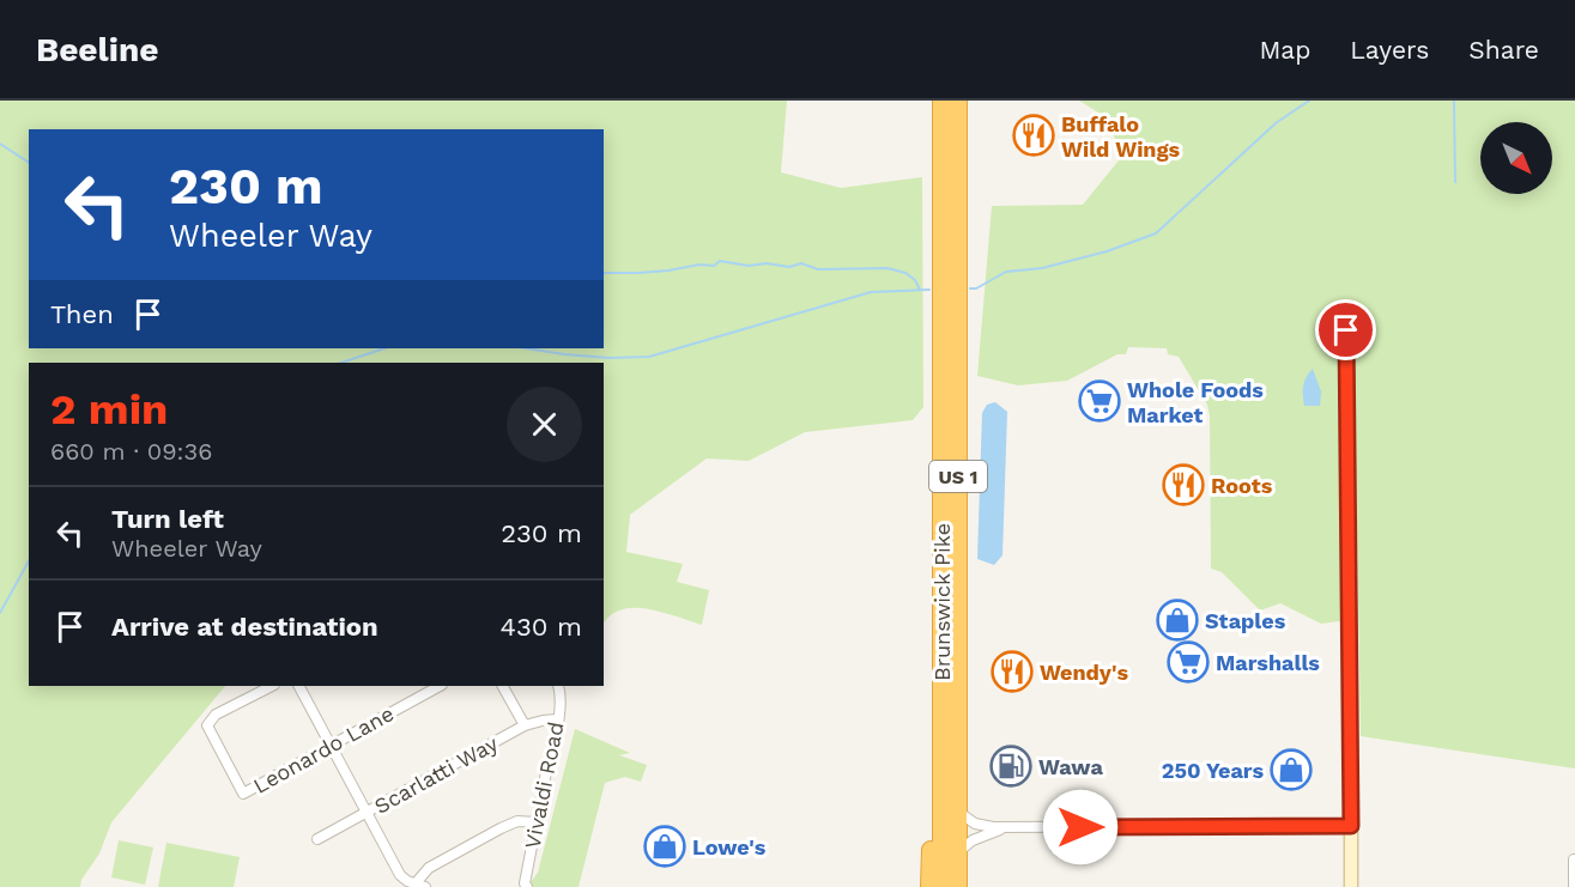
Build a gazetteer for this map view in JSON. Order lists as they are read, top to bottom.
{
  "streets": {
    "highway": ["US 1", "Brunswick Pike"],
    "street": ["Leonardo Lane", "Scarlatti Way", "Vivaldi Road"]
  },
  "crossings": [
    ["Scarlatti Way", "Vivaldi Road"]
  ],
  "places": {
    "restaurant": ["Buffalo Wild Wings", "Roots", "Wendy's"],
    "supermarket": ["Whole Foods Market", "Marshalls"],
    "shop": ["Staples", "250 Years", "Lowe's"],
    "fuel station": ["Wawa"]
  },
  "north": "bottom right",
  "page": {
    "header": "Beeline",
    "nav": ["Map", "Layers", "Share"],
    "turn": ["230 m", "Wheeler Way"],
    "then": "Then",
    "heading": ["2 min", "660 m · 09:36"],
    "list": [
      {
        "name": "Turn left",
        "note": "Wheeler Way",
        "value": "230 m"
      },
      {
        "name": "Arrive at destination",
        "value": "430 m"
      }
    ]
  }
}
